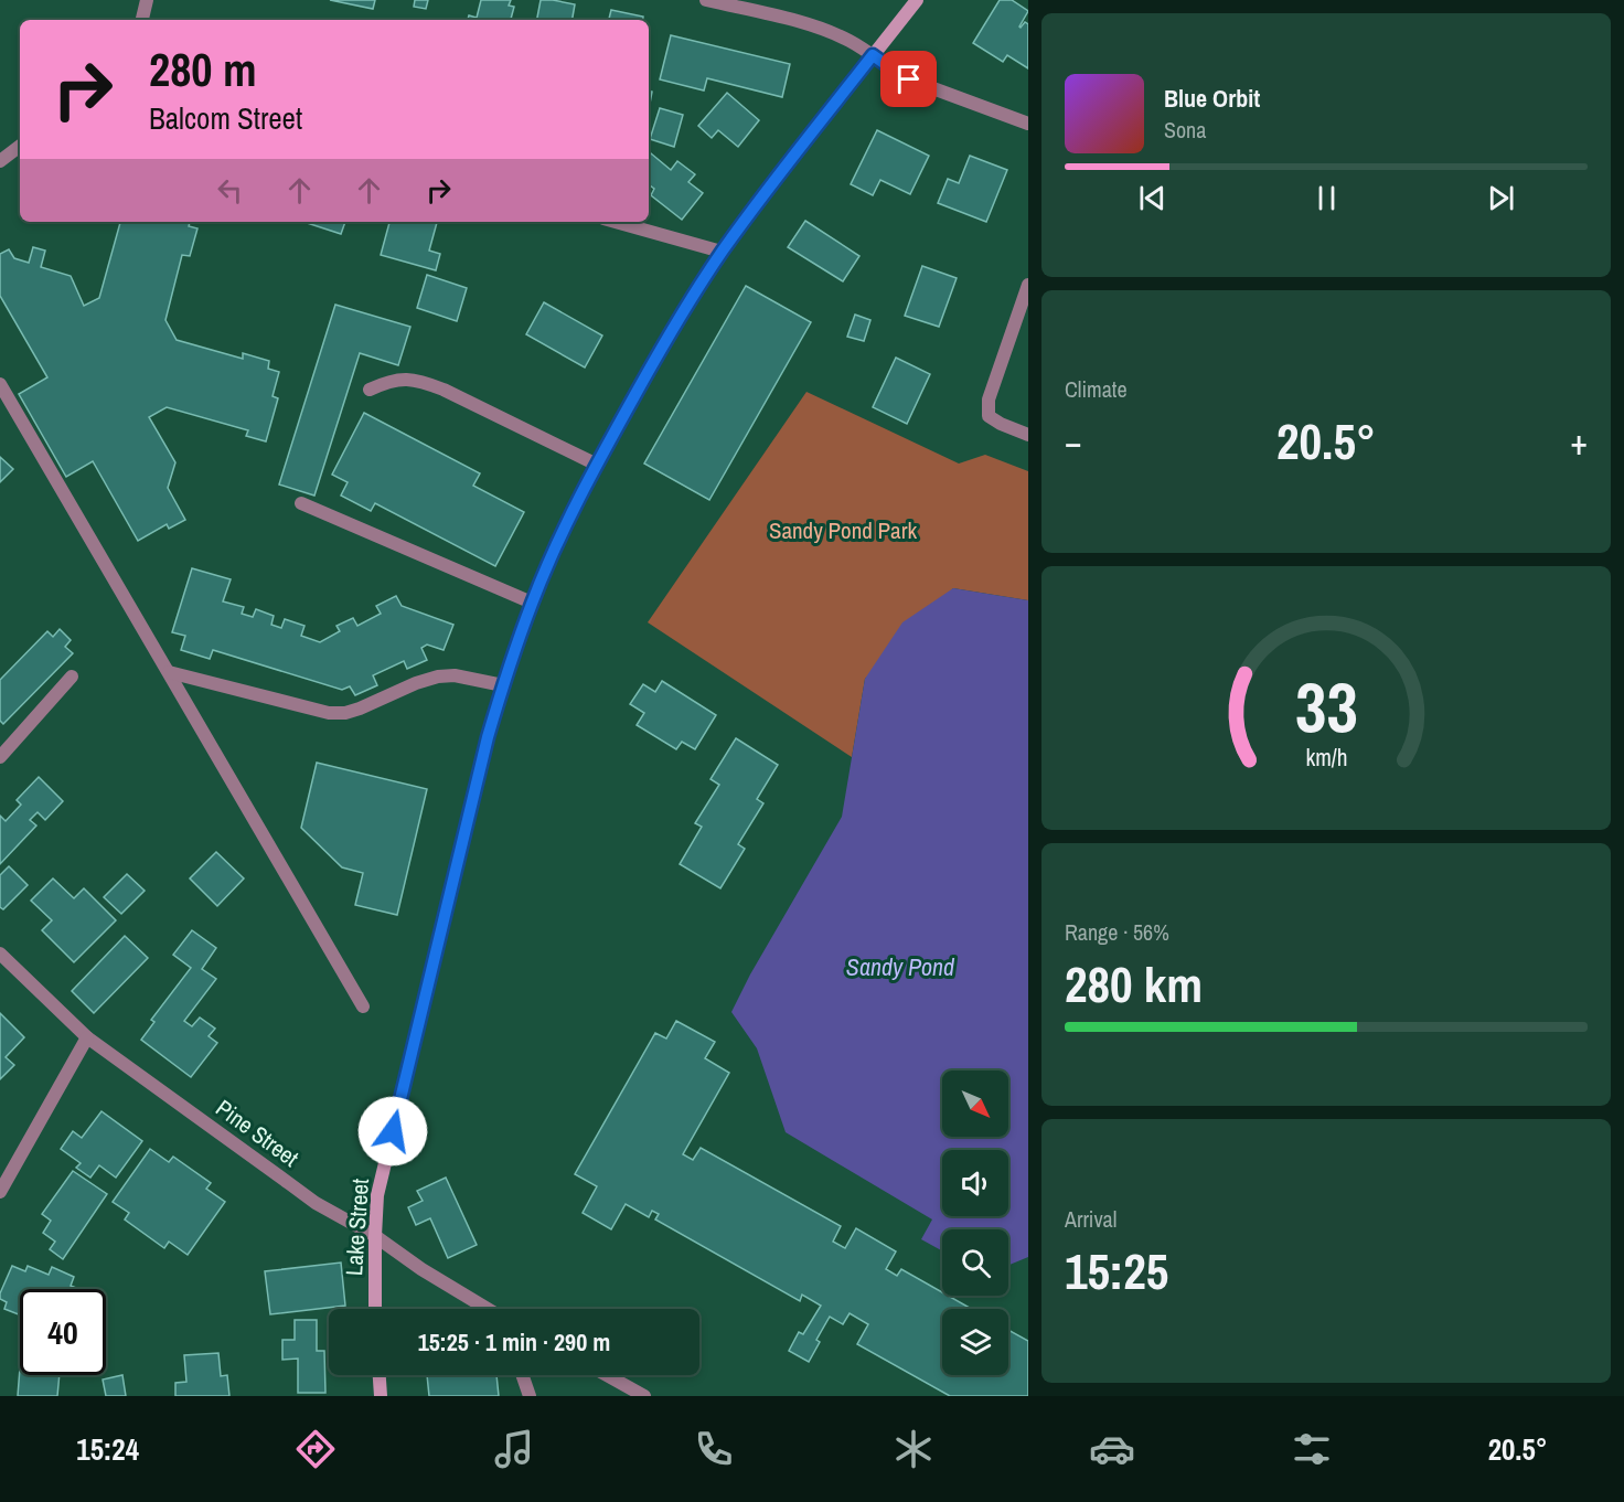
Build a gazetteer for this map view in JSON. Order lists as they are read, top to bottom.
{
  "streets": {
    "street": ["Pine Street", "Lake Street"]
  },
  "crossings": [
    ["Pine Street", "Lake Street"]
  ],
  "water": ["Sandy Pond"],
  "parks": ["Sandy Pond Park"],
  "north": "bottom right",
  "page": {
    "turn": ["280 m", "Balcom Street"],
    "song": ["Blue Orbit", "Sona"],
    "tile": [
      "Climate",
      ["Range · 56%", "280 km"],
      ["Arrival", "15:25"]
    ],
    "heat": ["−", "20.5°", "+"],
    "limit": "40",
    "trip": "15:25 · 1 min · 290 m",
    "tabs": ["15:24", "20.5°"],
    "gauge": ["33", "km/h"]
  }
}
